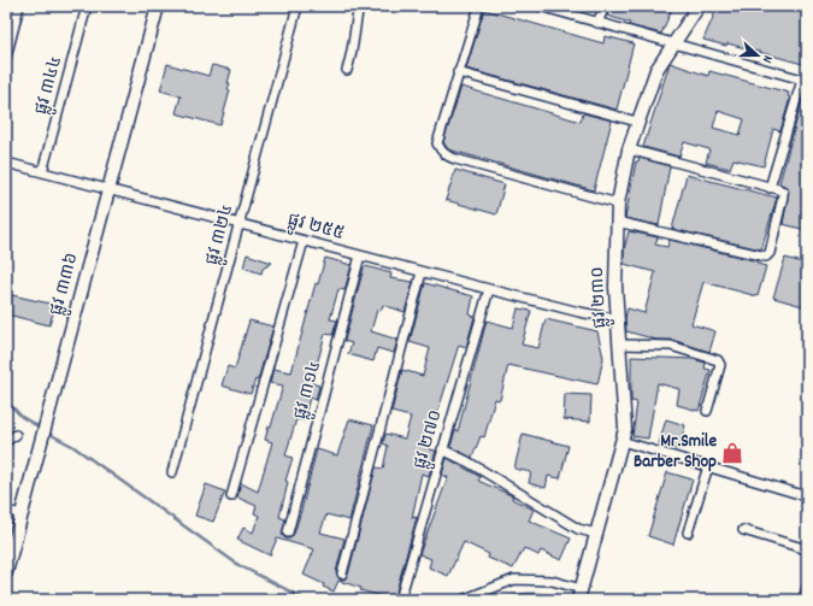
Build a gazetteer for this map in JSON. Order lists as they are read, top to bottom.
{
  "streets": {
    "street": [
      "ផ្លូវ ៣៤៤",
      "ផ្លូវ ២៥៥",
      "ផ្លូវ ៣២៤",
      "ផ្លូវ ៣៣៦",
      "ផ្លូវ ២៣០",
      "ផ្លូវ ៣១៤",
      "ផ្លូវ ២៧០"
    ]
  },
  "crossings": [
    ["ផ្លូវ ៣៤៤", "ផ្លូវ ២៥៥"],
    ["ផ្លូវ ២៥៥", "ផ្លូវ ៣២៤"],
    ["ផ្លូវ ២៥៥", "ផ្លូវ ៣៣៦"],
    ["ផ្លូវ ២៥៥", "ផ្លូវ ២៣០"],
    ["ផ្លូវ ២៥៥", "ផ្លូវ ៣១៤"],
    ["ផ្លូវ ២៥៥", "ផ្លូវ ២៧០"]
  ],
  "places": {
    "shop": ["Mr.Smile Barber Shop"]
  },
  "north": "right"
}
